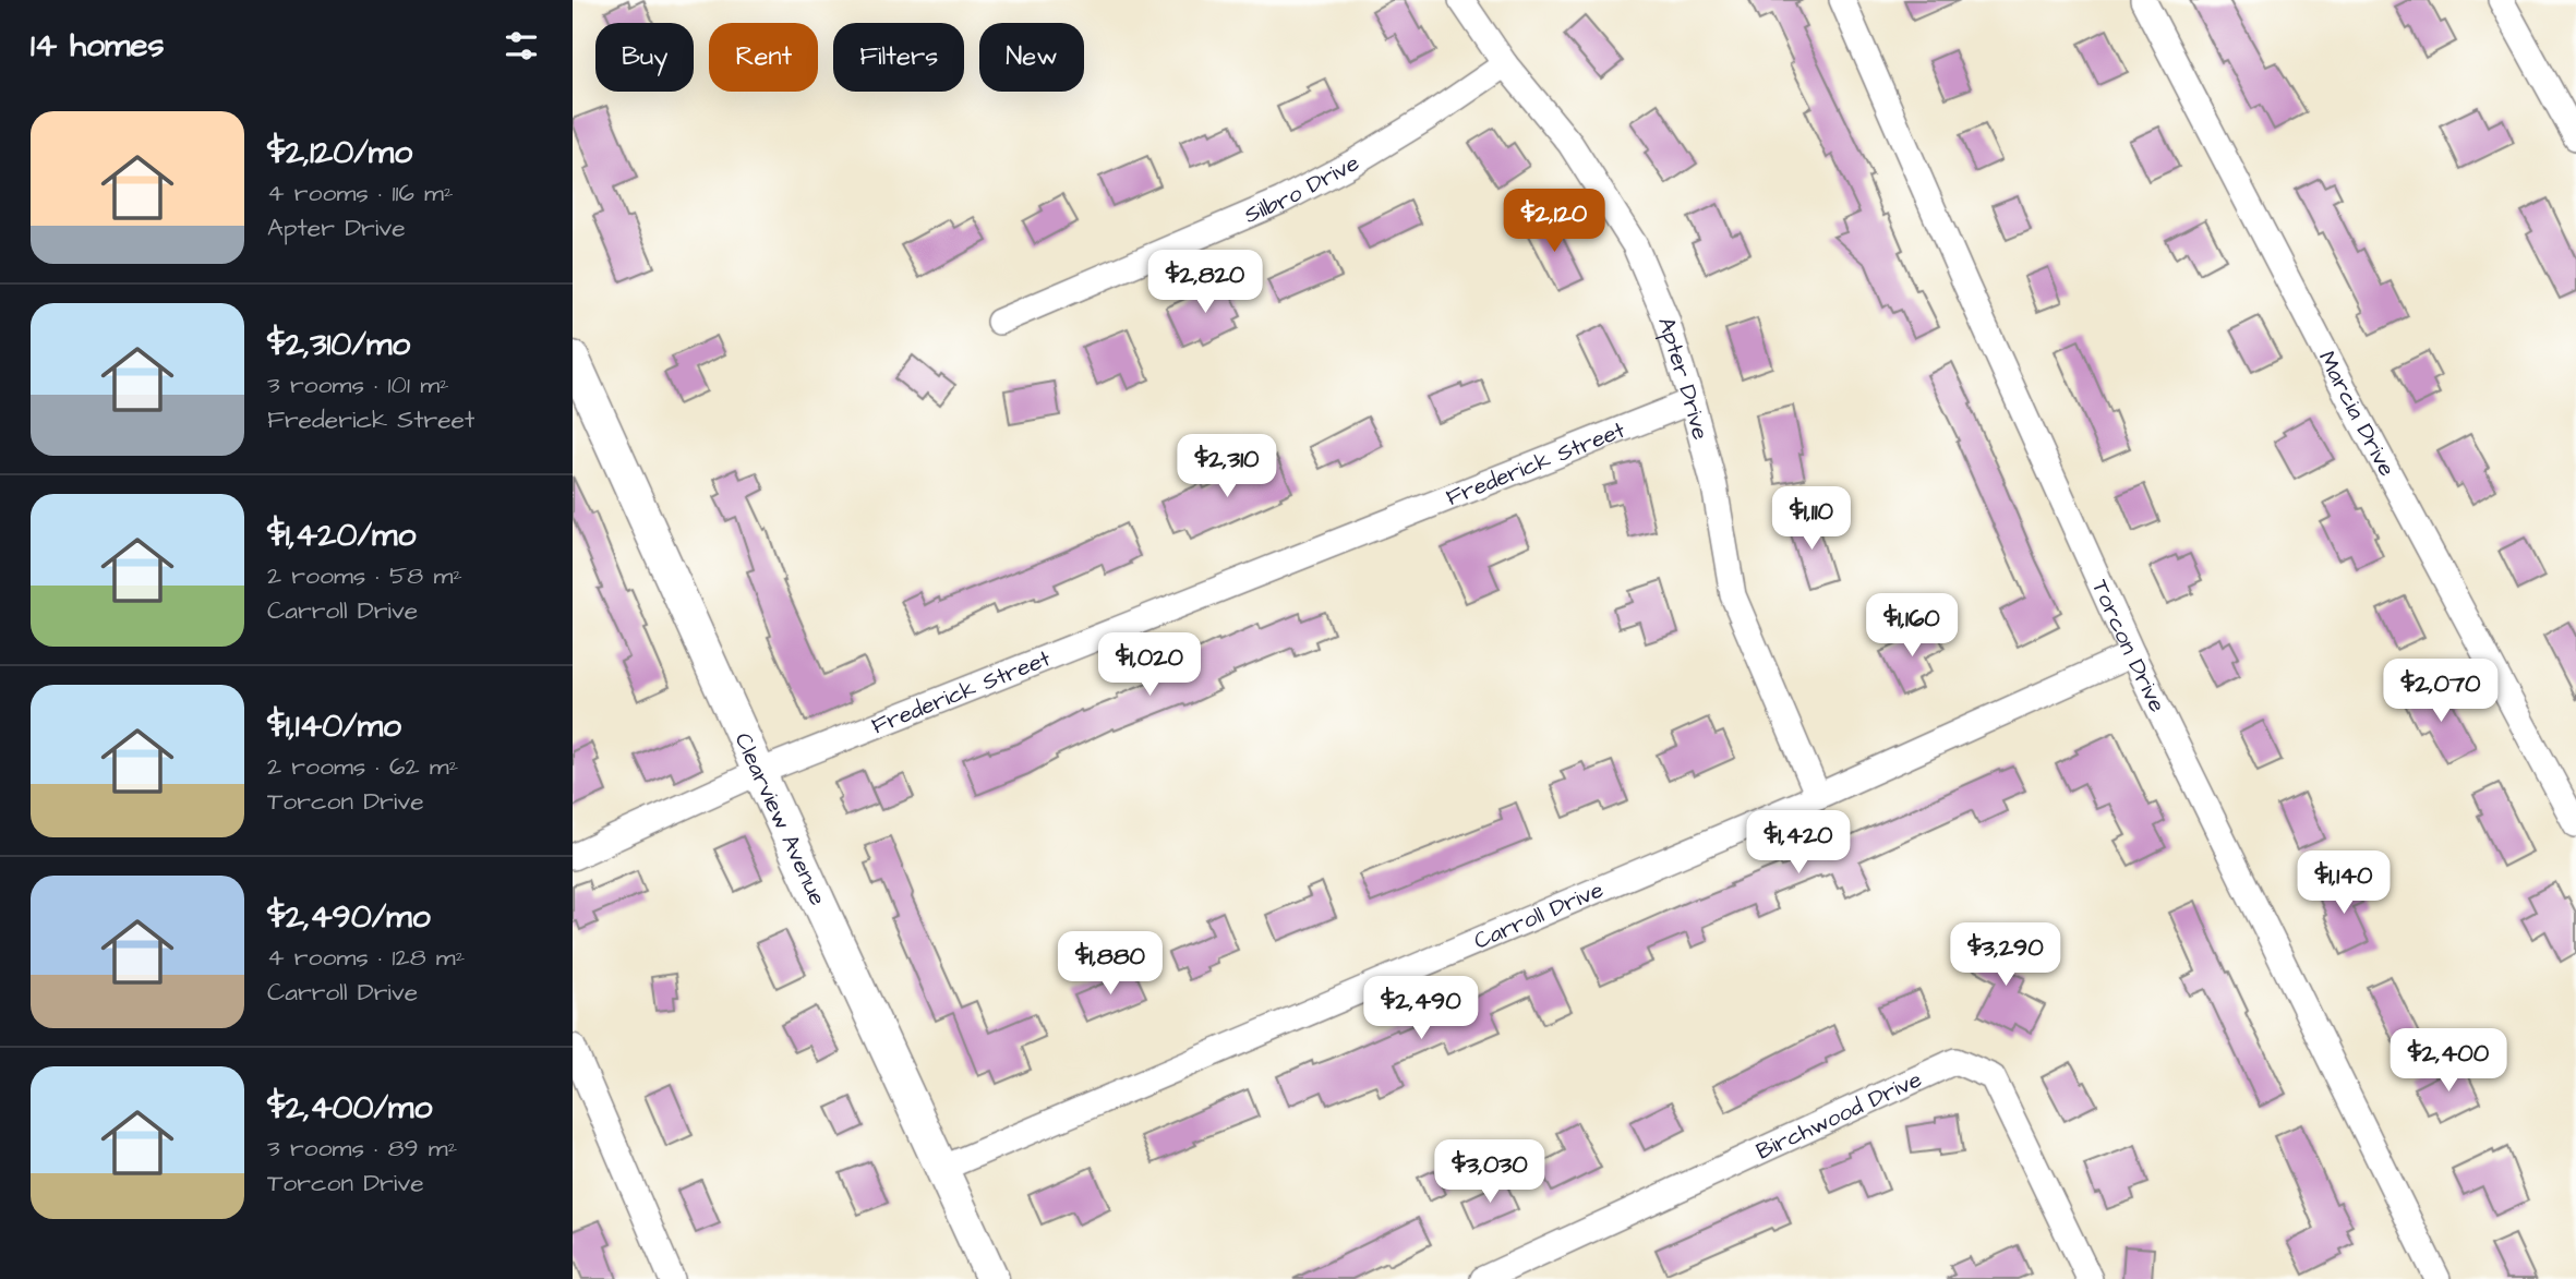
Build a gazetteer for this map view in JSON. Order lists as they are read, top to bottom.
{
  "streets": {
    "street": [
      "Silbro Drive",
      "Apter Drive",
      "Marcia Drive",
      "Frederick Street",
      "Torcon Drive",
      "Clearview Avenue",
      "Carroll Drive",
      "Birchwood Drive"
    ]
  },
  "crossings": [
    ["Silbro Drive", "Apter Drive"],
    ["Apter Drive", "Frederick Street"],
    ["Apter Drive", "Carroll Drive"],
    ["Frederick Street", "Clearview Avenue"],
    ["Torcon Drive", "Carroll Drive"],
    ["Clearview Avenue", "Carroll Drive"]
  ],
  "page": {
    "heading": "14 homes",
    "chip": [
      "Buy",
      "Rent",
      "Filters",
      "New"
    ],
    "list": [
      {
        "name": "$2,120/mo",
        "note": "4 rooms · 116 m² · Apter Drive"
      },
      {
        "name": "$2,310/mo",
        "note": "3 rooms · 101 m² · Frederick Street"
      },
      {
        "name": "$1,420/mo",
        "note": "2 rooms · 58 m² · Carroll Drive"
      },
      {
        "name": "$1,140/mo",
        "note": "2 rooms · 62 m² · Torcon Drive"
      },
      {
        "name": "$2,490/mo",
        "note": "4 rooms · 128 m² · Carroll Drive"
      },
      {
        "name": "$2,400/mo",
        "note": "3 rooms · 89 m² · Torcon Drive"
      }
    ],
    "price": [
      "$2,120",
      "$2,820",
      "$2,310",
      "$1,110",
      "$1,160",
      "$1,020",
      "$2,070",
      "$1,420",
      "$1,140",
      "$3,290",
      "$1,880",
      "$2,490",
      "$2,400",
      "$3,030"
    ]
  }
}
